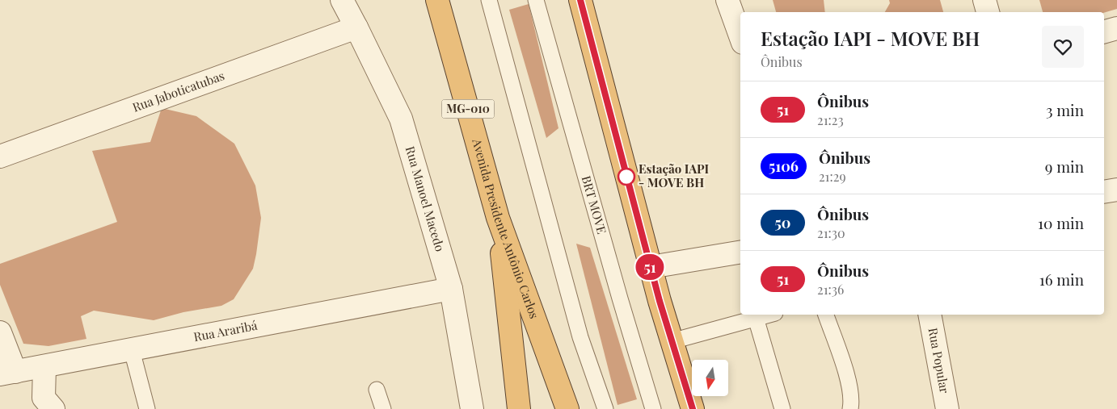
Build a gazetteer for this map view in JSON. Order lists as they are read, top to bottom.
{
  "streets": {
    "highway": ["MG-010", "Avenida Presidente Antônio Carlos"],
    "street": [
      "Rua Jaboticatubas",
      "Rua Manoel Macedo",
      "Rua Araribá",
      "Rua Popular"
    ],
    "lane": ["BRT MOVE"]
  },
  "crossings": [
    ["Rua Jaboticatubas", "Rua Manoel Macedo"],
    ["Rua Manoel Macedo", "Rua Araribá"]
  ],
  "places": ["Estação IAPI - MOVE BH"],
  "lines": ["bus line 51"],
  "north": "bottom",
  "page": {
    "on_map": "51",
    "heading": ["Estação IAPI - MOVE BH", "Ônibus"],
    "list": [
      {
        "mark": "51",
        "name": "Ônibus",
        "note": "21:23",
        "value": "3 min"
      },
      {
        "mark": "5106",
        "name": "Ônibus",
        "note": "21:29",
        "value": "9 min"
      },
      {
        "mark": "50",
        "name": "Ônibus",
        "note": "21:30",
        "value": "10 min"
      },
      {
        "mark": "51",
        "name": "Ônibus",
        "note": "21:36",
        "value": "16 min"
      }
    ]
  }
}
